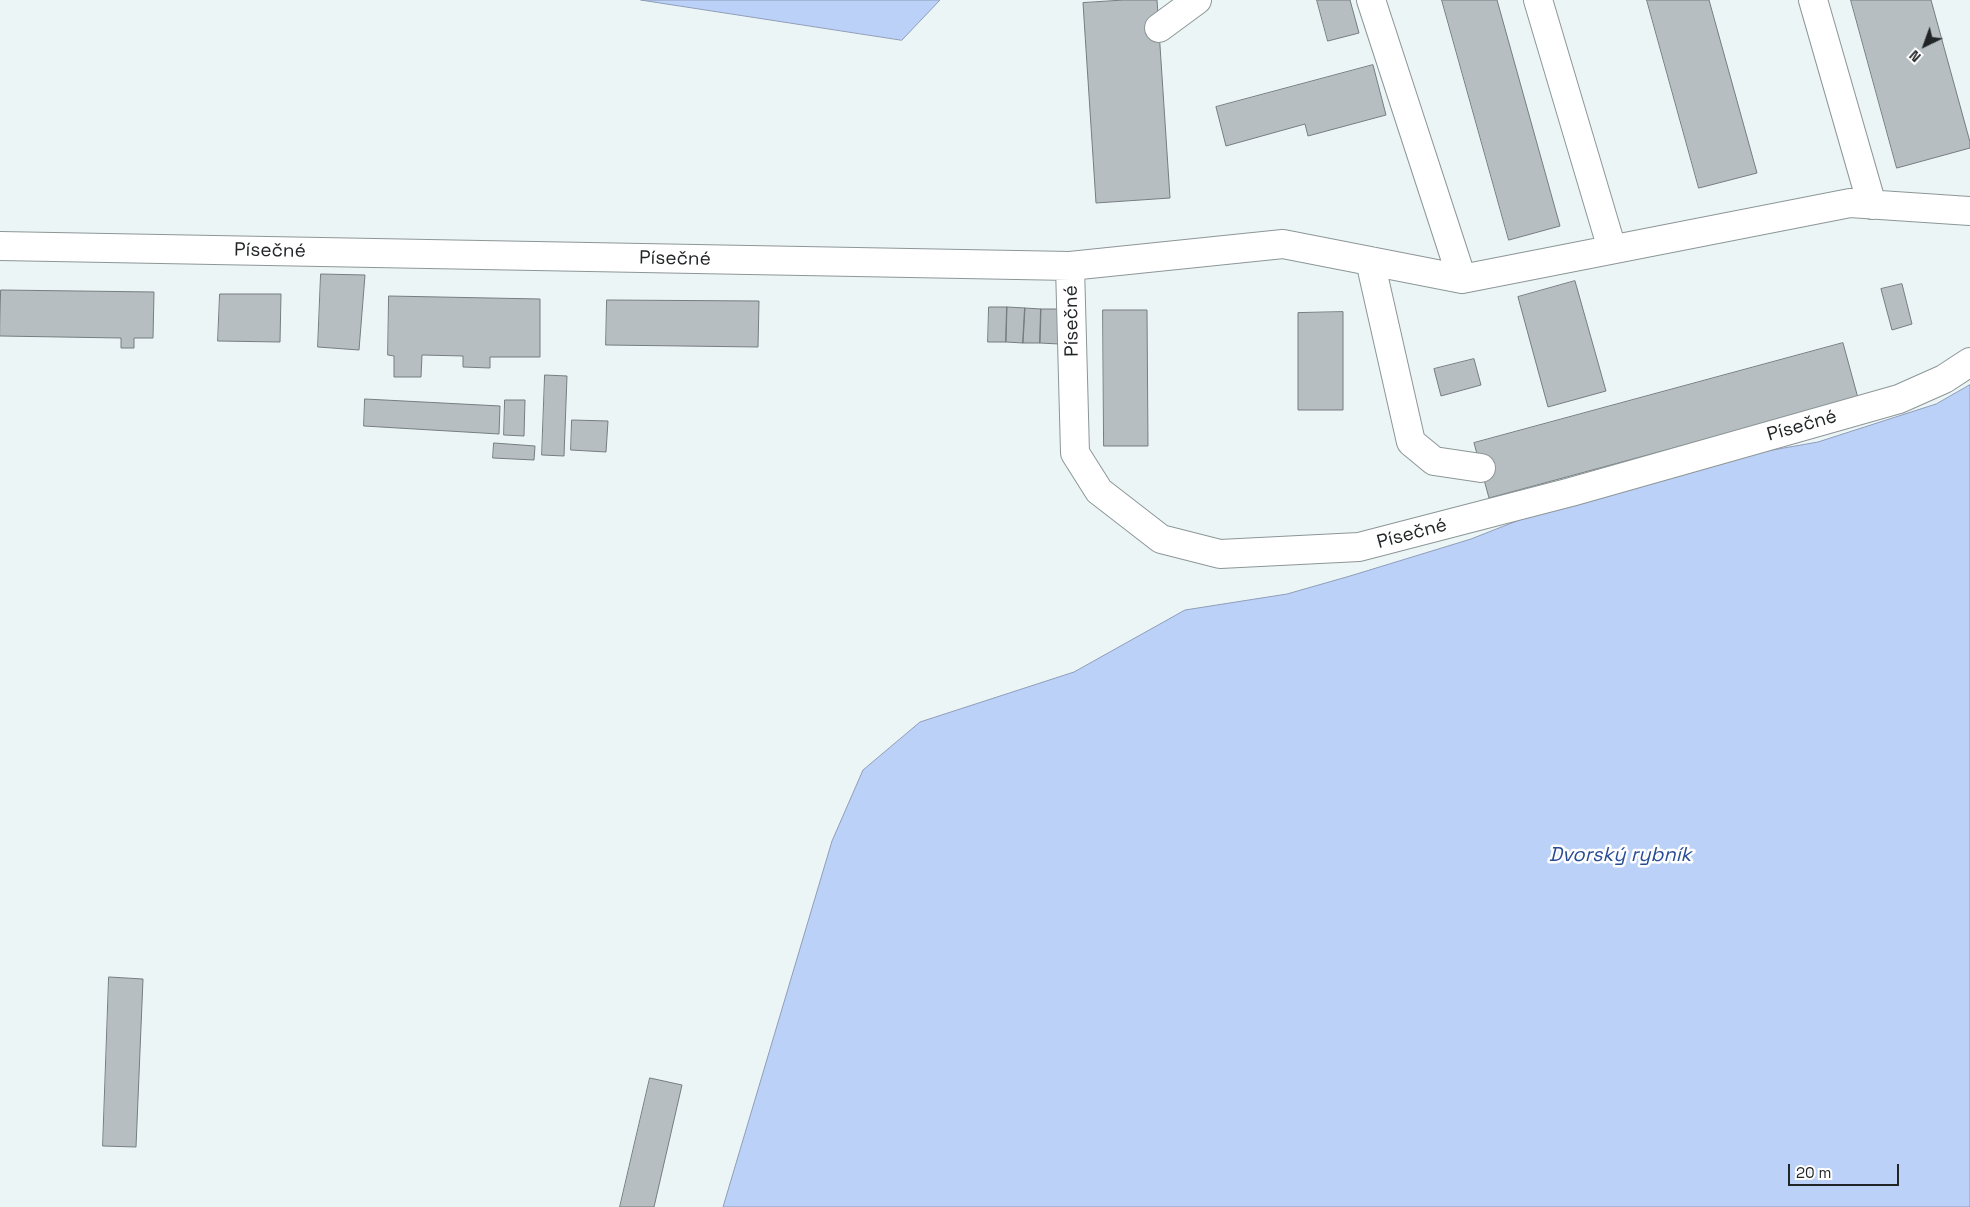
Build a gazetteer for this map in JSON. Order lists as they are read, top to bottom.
{
  "streets": {
    "street": ["Písečné"]
  },
  "water": ["Dvorský rybník"],
  "scale_bar": "20 m",
  "north": "bottom left"
}
